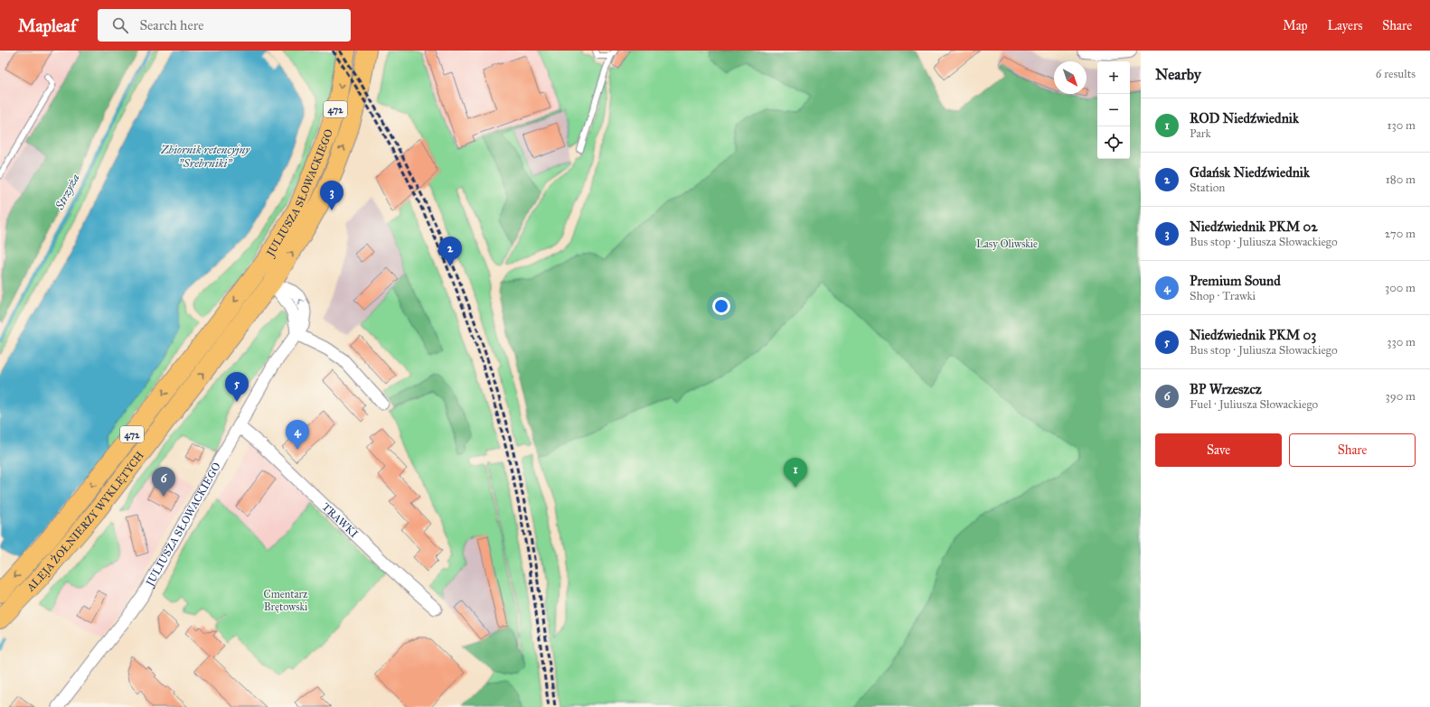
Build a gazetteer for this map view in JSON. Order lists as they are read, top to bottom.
{
  "streets": {
    "main road": ["472", "JULIUSZA SŁOWACKIEGO", "ALEJA ŻOŁNIERZY WYKLĘTYCH"],
    "street": ["TRAWKI"]
  },
  "crossings": [
    ["JULIUSZA SŁOWACKIEGO", "TRAWKI"],
    ["JULIUSZA SŁOWACKIEGO", "ALEJA ŻOŁNIERZY WYKLĘTYCH"]
  ],
  "water": ["Zbiornik retencyjny \"Srebrniki\"", "Strzyża"],
  "parks": ["Lasy Oliwskie", "Cmentarz Brętowski"],
  "north": "bottom right",
  "page": {
    "header": "Mapleaf",
    "search": "Search here",
    "nav": ["Map", "Layers", "Share"],
    "heading": ["Nearby", "6 results"],
    "map_buttons": ["+", "−"],
    "list": [
      {
        "mark": "1",
        "name": "ROD Niedźwiednik",
        "note": "Park",
        "value": "130 m"
      },
      {
        "mark": "2",
        "name": "Gdańsk Niedźwiednik",
        "note": "Station",
        "value": "180 m"
      },
      {
        "mark": "3",
        "name": "Niedźwiednik PKM 02",
        "note": "Bus stop · Juliusza Słowackiego",
        "value": "270 m"
      },
      {
        "mark": "4",
        "name": "Premium Sound",
        "note": "Shop · Trawki",
        "value": "300 m"
      },
      {
        "mark": "5",
        "name": "Niedźwiednik PKM 03",
        "note": "Bus stop · Juliusza Słowackiego",
        "value": "330 m"
      },
      {
        "mark": "6",
        "name": "BP Wrzeszcz",
        "note": "Fuel · Juliusza Słowackiego",
        "value": "390 m"
      }
    ],
    "pins": [
      "3",
      "2",
      "5",
      "4",
      "1",
      "6"
    ],
    "buttons": ["Save", "Share"]
  }
}
